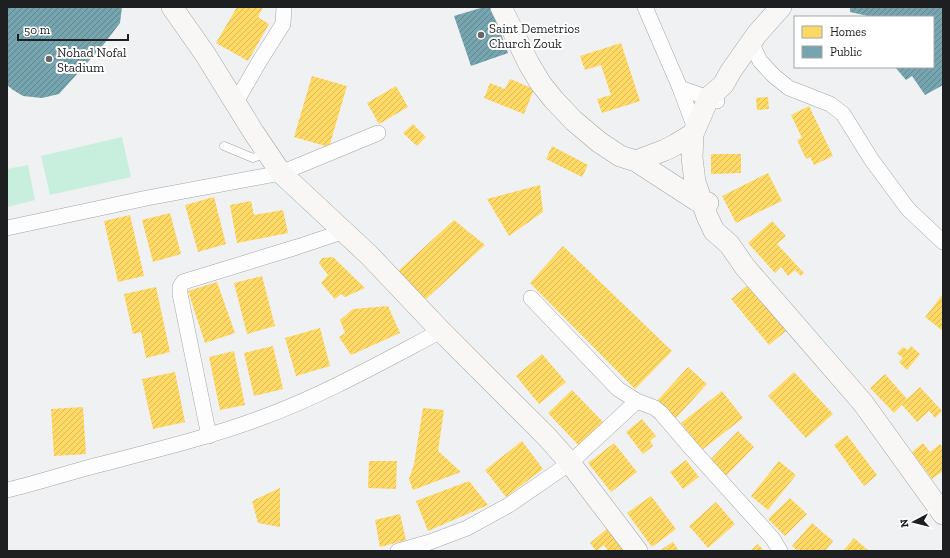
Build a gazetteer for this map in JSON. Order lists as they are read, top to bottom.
{
  "places": ["Saint Demetrios Church Zouk", "Nohad Nofal Stadium"],
  "legend": ["Homes", "Public"],
  "scale_bar": "50 m",
  "north": "left"
}
